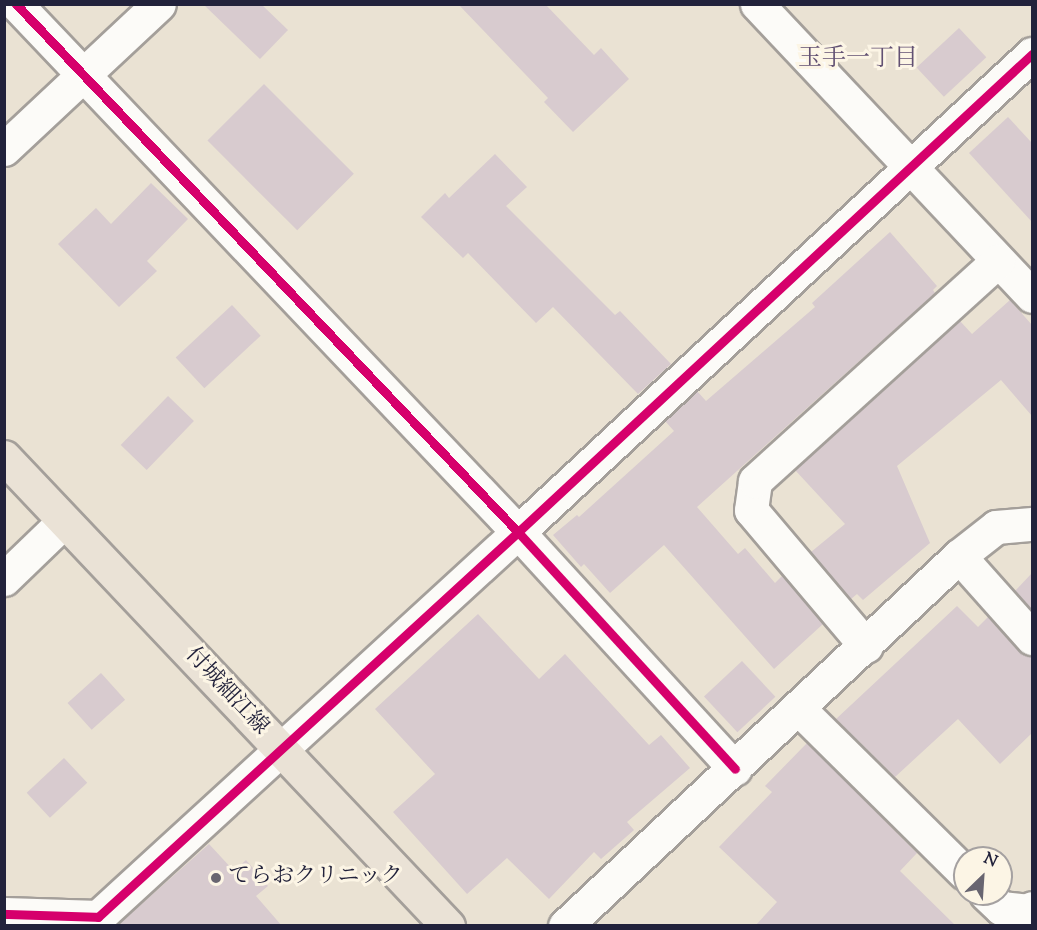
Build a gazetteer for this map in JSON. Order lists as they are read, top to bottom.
{
  "streets": {
    "main road": ["付城細江線"]
  },
  "districts": ["玉手一丁目"],
  "places": ["てらおクリニック"],
  "north": "top right"
}
